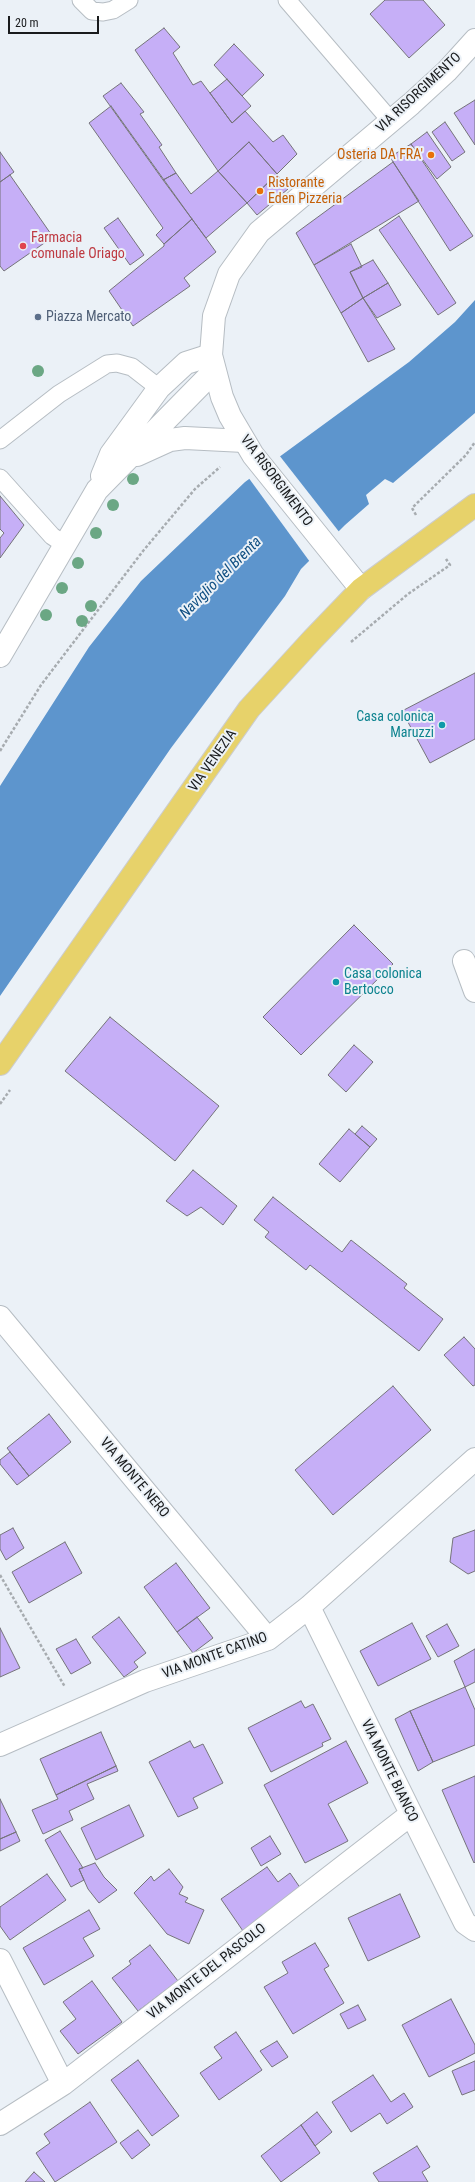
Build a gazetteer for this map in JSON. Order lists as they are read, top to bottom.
{
  "streets": {
    "main road": ["VIA VENEZIA"],
    "street": [
      "VIA RISORGIMENTO",
      "VIA MONTE NERO",
      "VIA MONTE CATINO",
      "VIA MONTE BIANCO",
      "VIA MONTE DEL PASCOLO"
    ]
  },
  "crossings": [
    ["VIA RISORGIMENTO", "VIA VENEZIA"],
    ["VIA MONTE NERO", "VIA MONTE CATINO"],
    ["VIA MONTE CATINO", "VIA MONTE BIANCO"],
    ["VIA MONTE BIANCO", "VIA MONTE DEL PASCOLO"]
  ],
  "water": ["Naviglio del Brenta"],
  "places": [
    "Osteria DA FRA'",
    "Ristorante Eden Pizzeria",
    "Farmacia comunale Oriago",
    "Piazza Mercato",
    "Casa colonica Maruzzi",
    "Casa colonica Bertocco"
  ],
  "scale_bar": "20 m"
}
